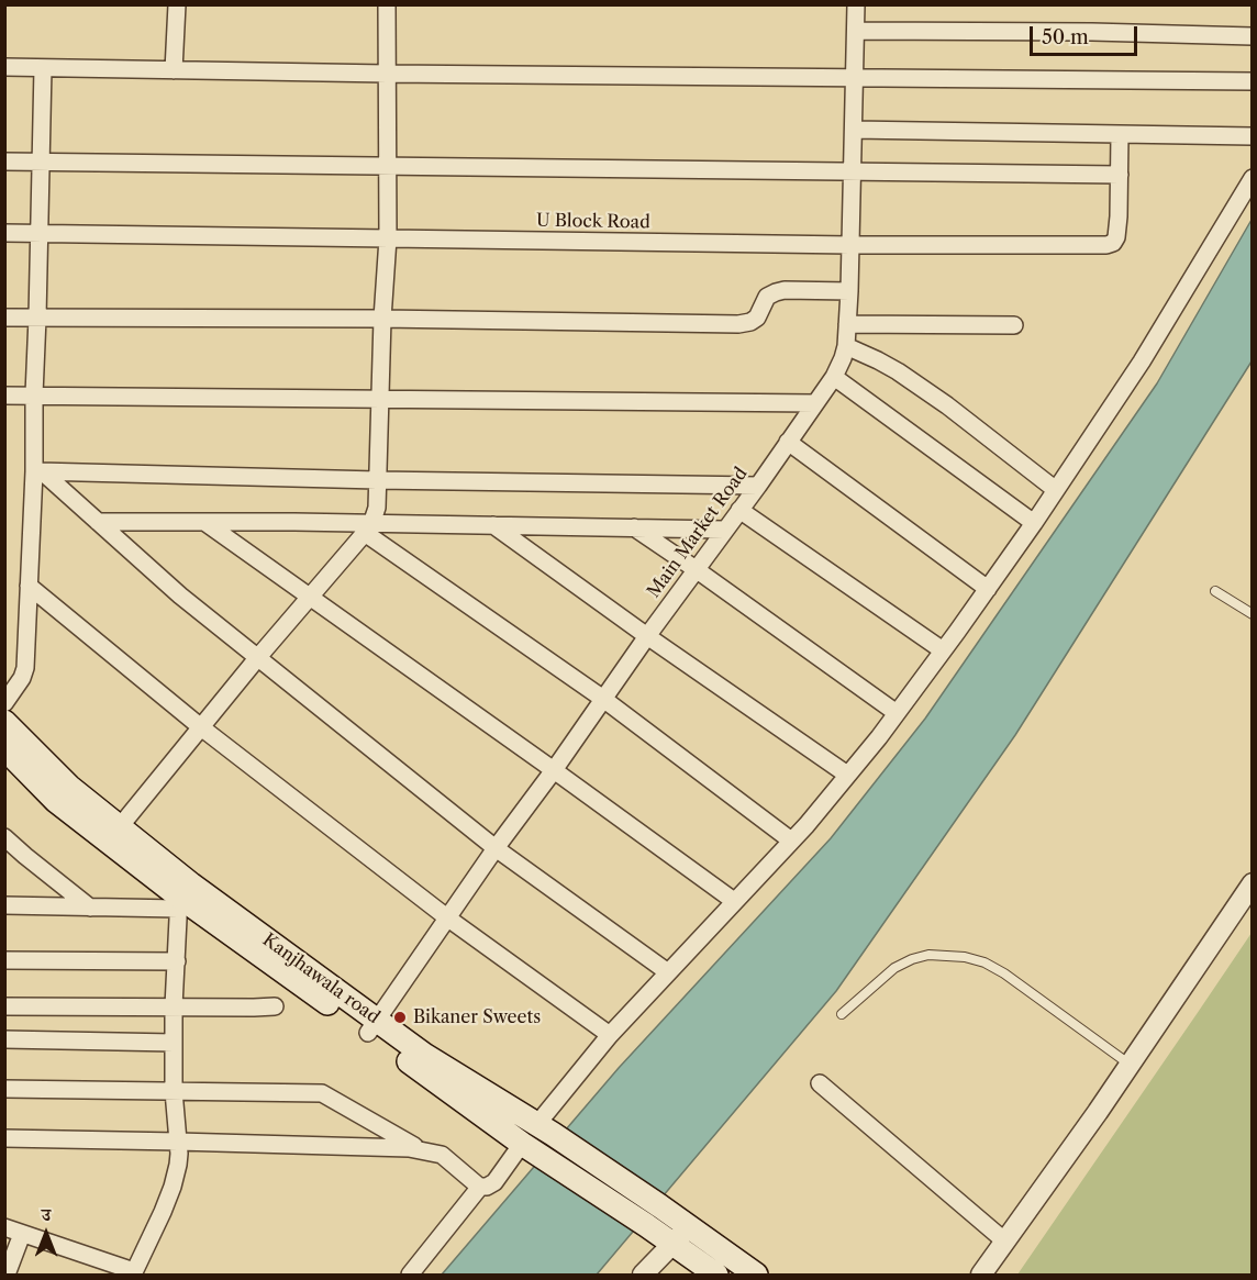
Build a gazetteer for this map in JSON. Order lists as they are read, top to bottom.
{
  "streets": {
    "main road": ["Kanjhawala road"],
    "street": ["U Block Road", "Main Market Road"]
  },
  "crossings": [
    ["U Block Road", "Main Market Road"],
    ["Main Market Road", "Kanjhawala road"]
  ],
  "places": ["Bikaner Sweets"],
  "scale_bar": "50 m",
  "north": "top"
}
